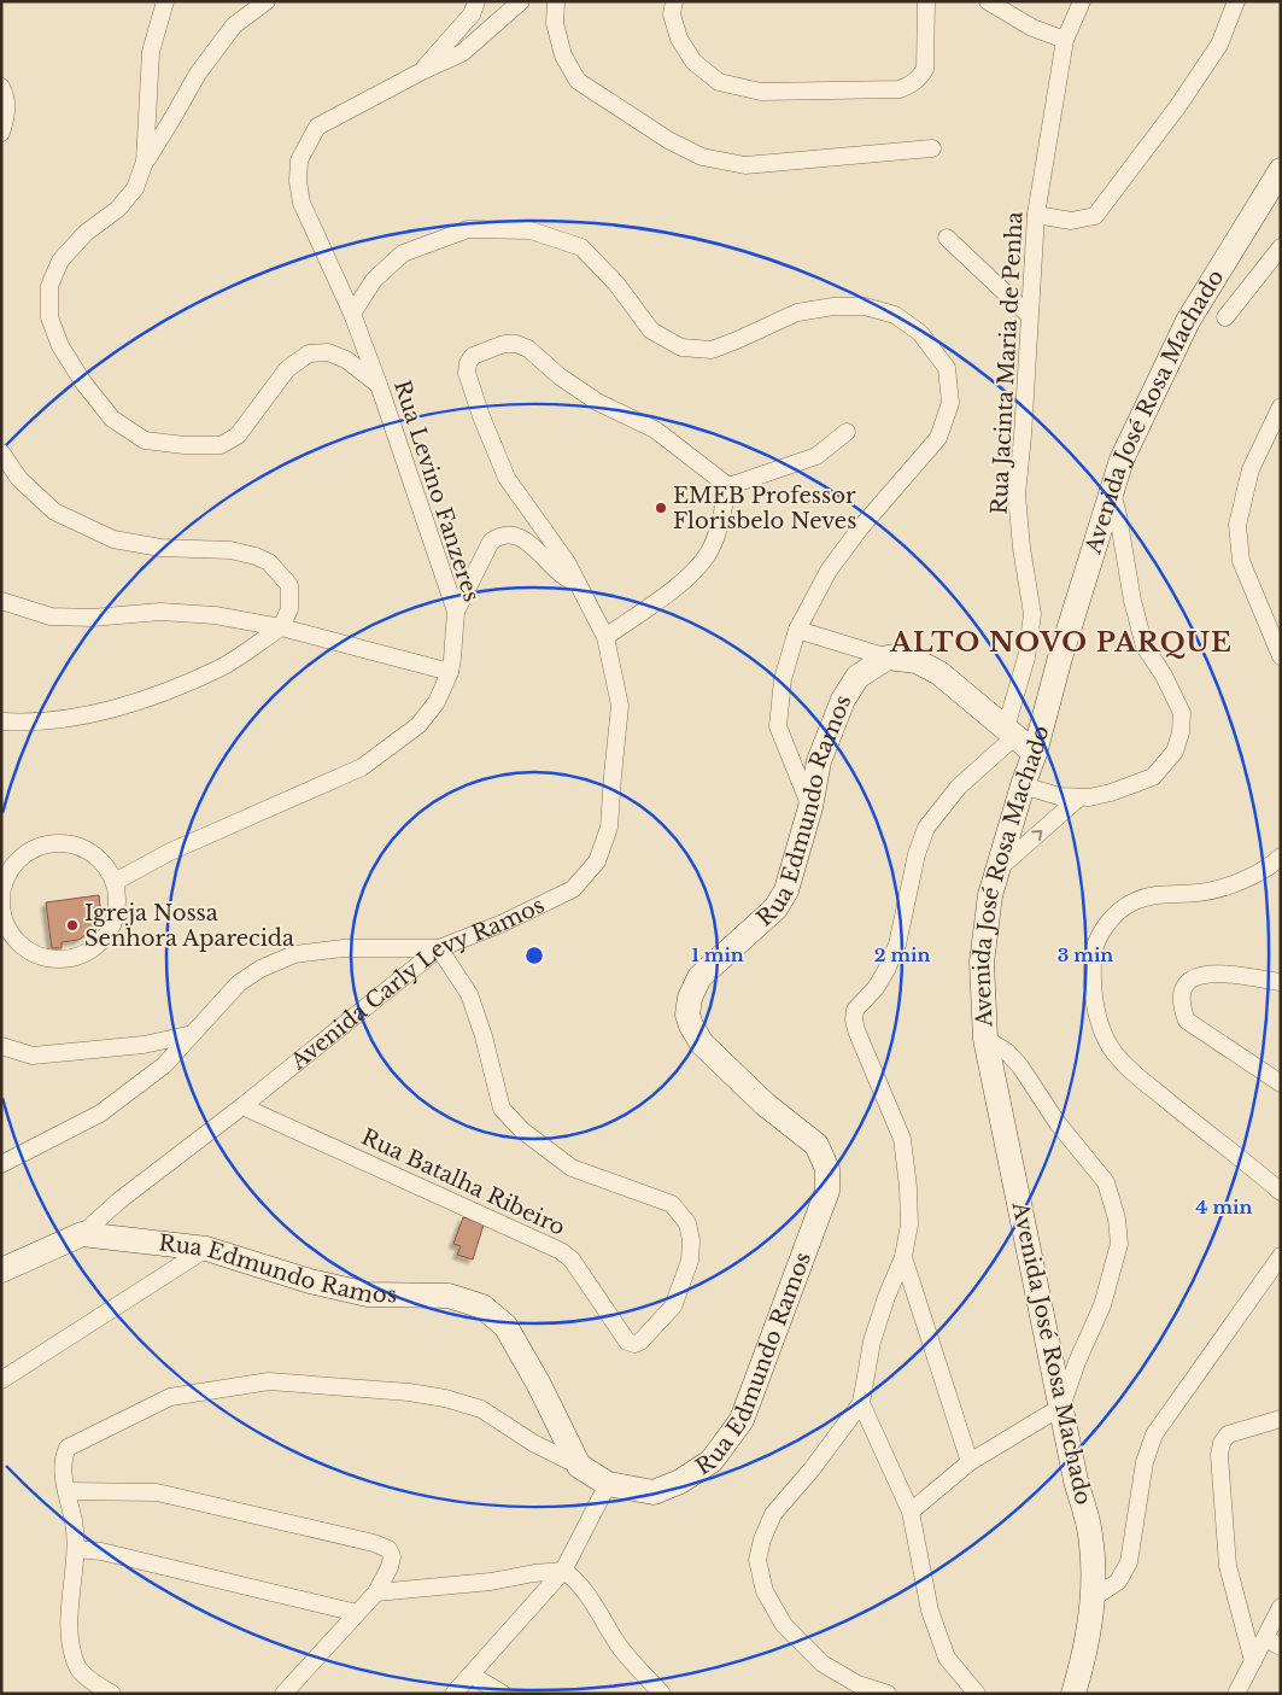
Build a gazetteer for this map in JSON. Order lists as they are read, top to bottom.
{
  "streets": {
    "street": [
      "Rua Jacinta Maria de Penha",
      "Avenida José Rosa Machado",
      "Rua Levino Fanzeres",
      "Rua Edmundo Ramos",
      "Avenida Carly Levy Ramos",
      "Rua Batalha Ribeiro"
    ]
  },
  "crossings": [
    ["Rua Edmundo Ramos", "Avenida Carly Levy Ramos"],
    ["Avenida Carly Levy Ramos", "Rua Batalha Ribeiro"]
  ],
  "districts": ["ALTO NOVO PARQUE"],
  "places": ["EMEB Professor Florisbelo Neves", "Igreja Nossa Senhora Aparecida"],
  "rings": [
    "1 min",
    "2 min",
    "3 min",
    "4 min"
  ]
}
